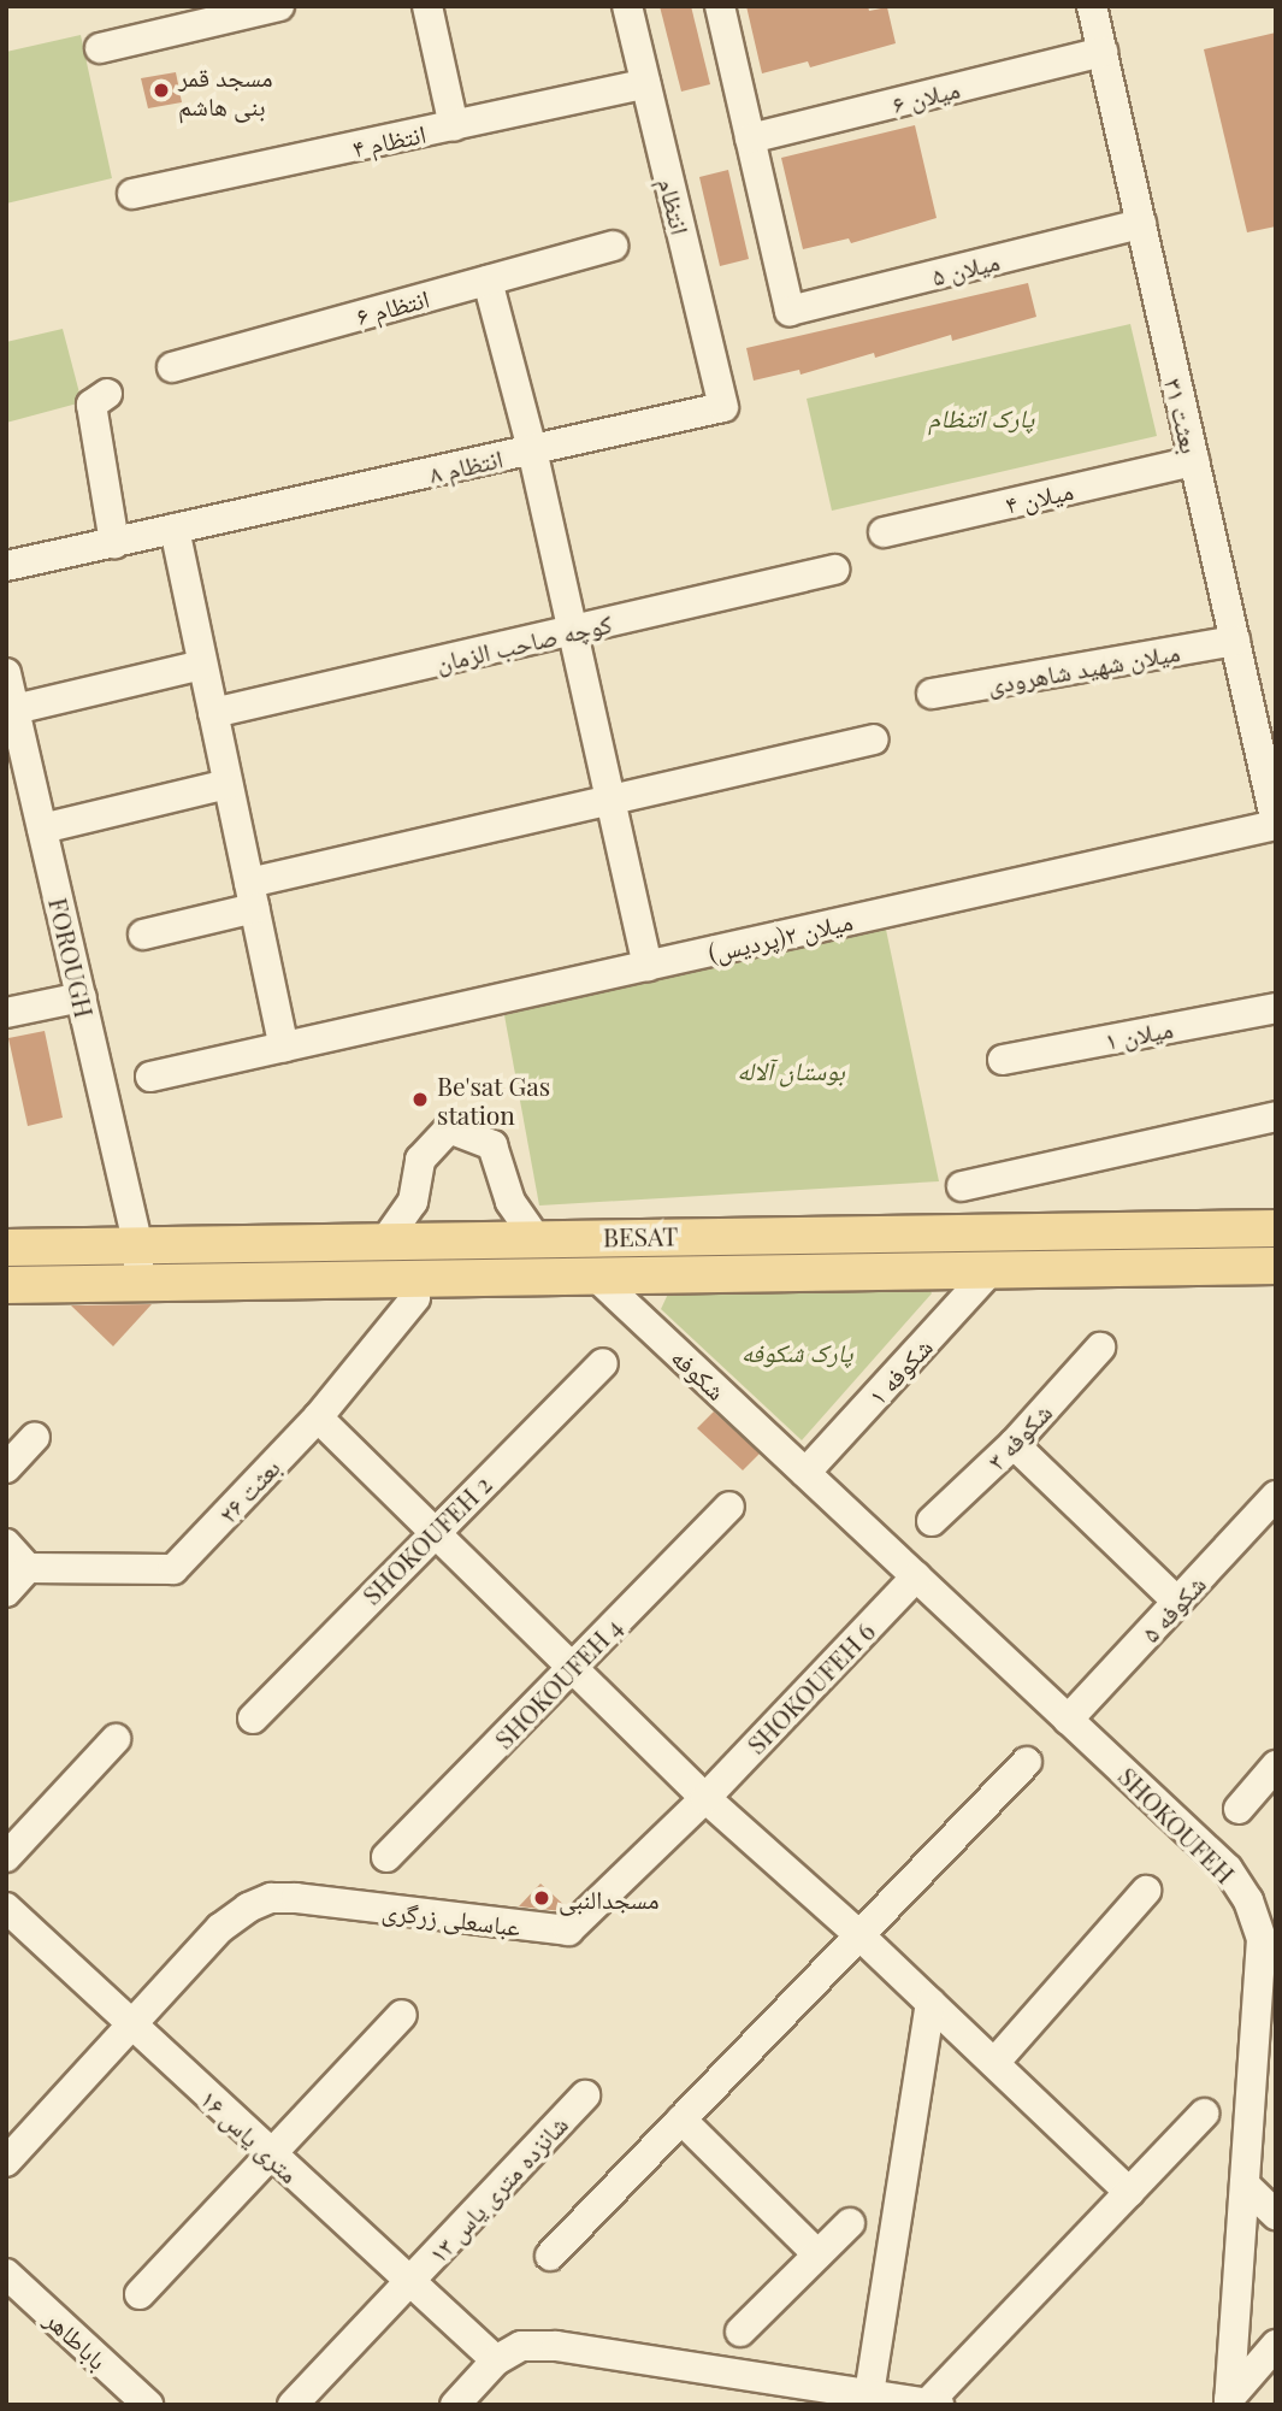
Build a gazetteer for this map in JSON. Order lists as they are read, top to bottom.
{
  "streets": {
    "main road": ["BESAT"],
    "street": [
      "میلان ۶",
      "انتظام ۴",
      "انتظام",
      "میلان ۵",
      "انتظام ۶",
      "بعثت ۳۱",
      "انتظام ۸",
      "میلان ۴",
      "کوچه صاحب الزمان",
      "میلان شهید شاهرودی",
      "میلان ۲(پردیس)",
      "FOROUGH",
      "میلان ۱",
      "شکوفه ۱",
      "شکوفه",
      "شکوفه ۳",
      "بعثت ۲۶",
      "SHOKOUFEH 2",
      "شکوفه ۵",
      "SHOKOUFEH 4",
      "SHOKOUFEH 6",
      "SHOKOUFEH",
      "عباسعلی زرگری",
      "۱۶ متری یاس",
      "شانزده متری یاس ۱۳",
      "باباطاهر"
    ]
  },
  "crossings": [
    ["میلان ۶", "میلان ۵"],
    ["میلان ۶", "بعثت ۳۱"],
    ["انتظام ۴", "انتظام"],
    ["انتظام", "انتظام ۸"],
    ["میلان ۵", "بعثت ۳۱"],
    ["بعثت ۳۱", "میلان ۴"],
    ["بعثت ۳۱", "میلان شهید شاهرودی"],
    ["بعثت ۳۱", "میلان ۲(پردیس)"],
    ["FOROUGH", "BESAT"],
    ["BESAT", "شکوفه ۱"],
    ["BESAT", "شکوفه"],
    ["شکوفه ۱", "شکوفه"],
    ["شکوفه ۱", "SHOKOUFEH"],
    ["شکوفه", "SHOKOUFEH"],
    ["شکوفه ۵", "SHOKOUFEH"],
    ["SHOKOUFEH 6", "SHOKOUFEH"],
    ["SHOKOUFEH 6", "عباسعلی زرگری"],
    ["عباسعلی زرگری", "۱۶ متری یاس"],
    ["۱۶ متری یاس", "شانزده متری یاس ۱۳"]
  ],
  "parks": ["پارک انتظام", "بوستان آلاله", "پارک شکوفه"],
  "places": ["مسجد قمر بنی هاشم", "Be'sat Gas station", "مسجدالنبی"]
}
